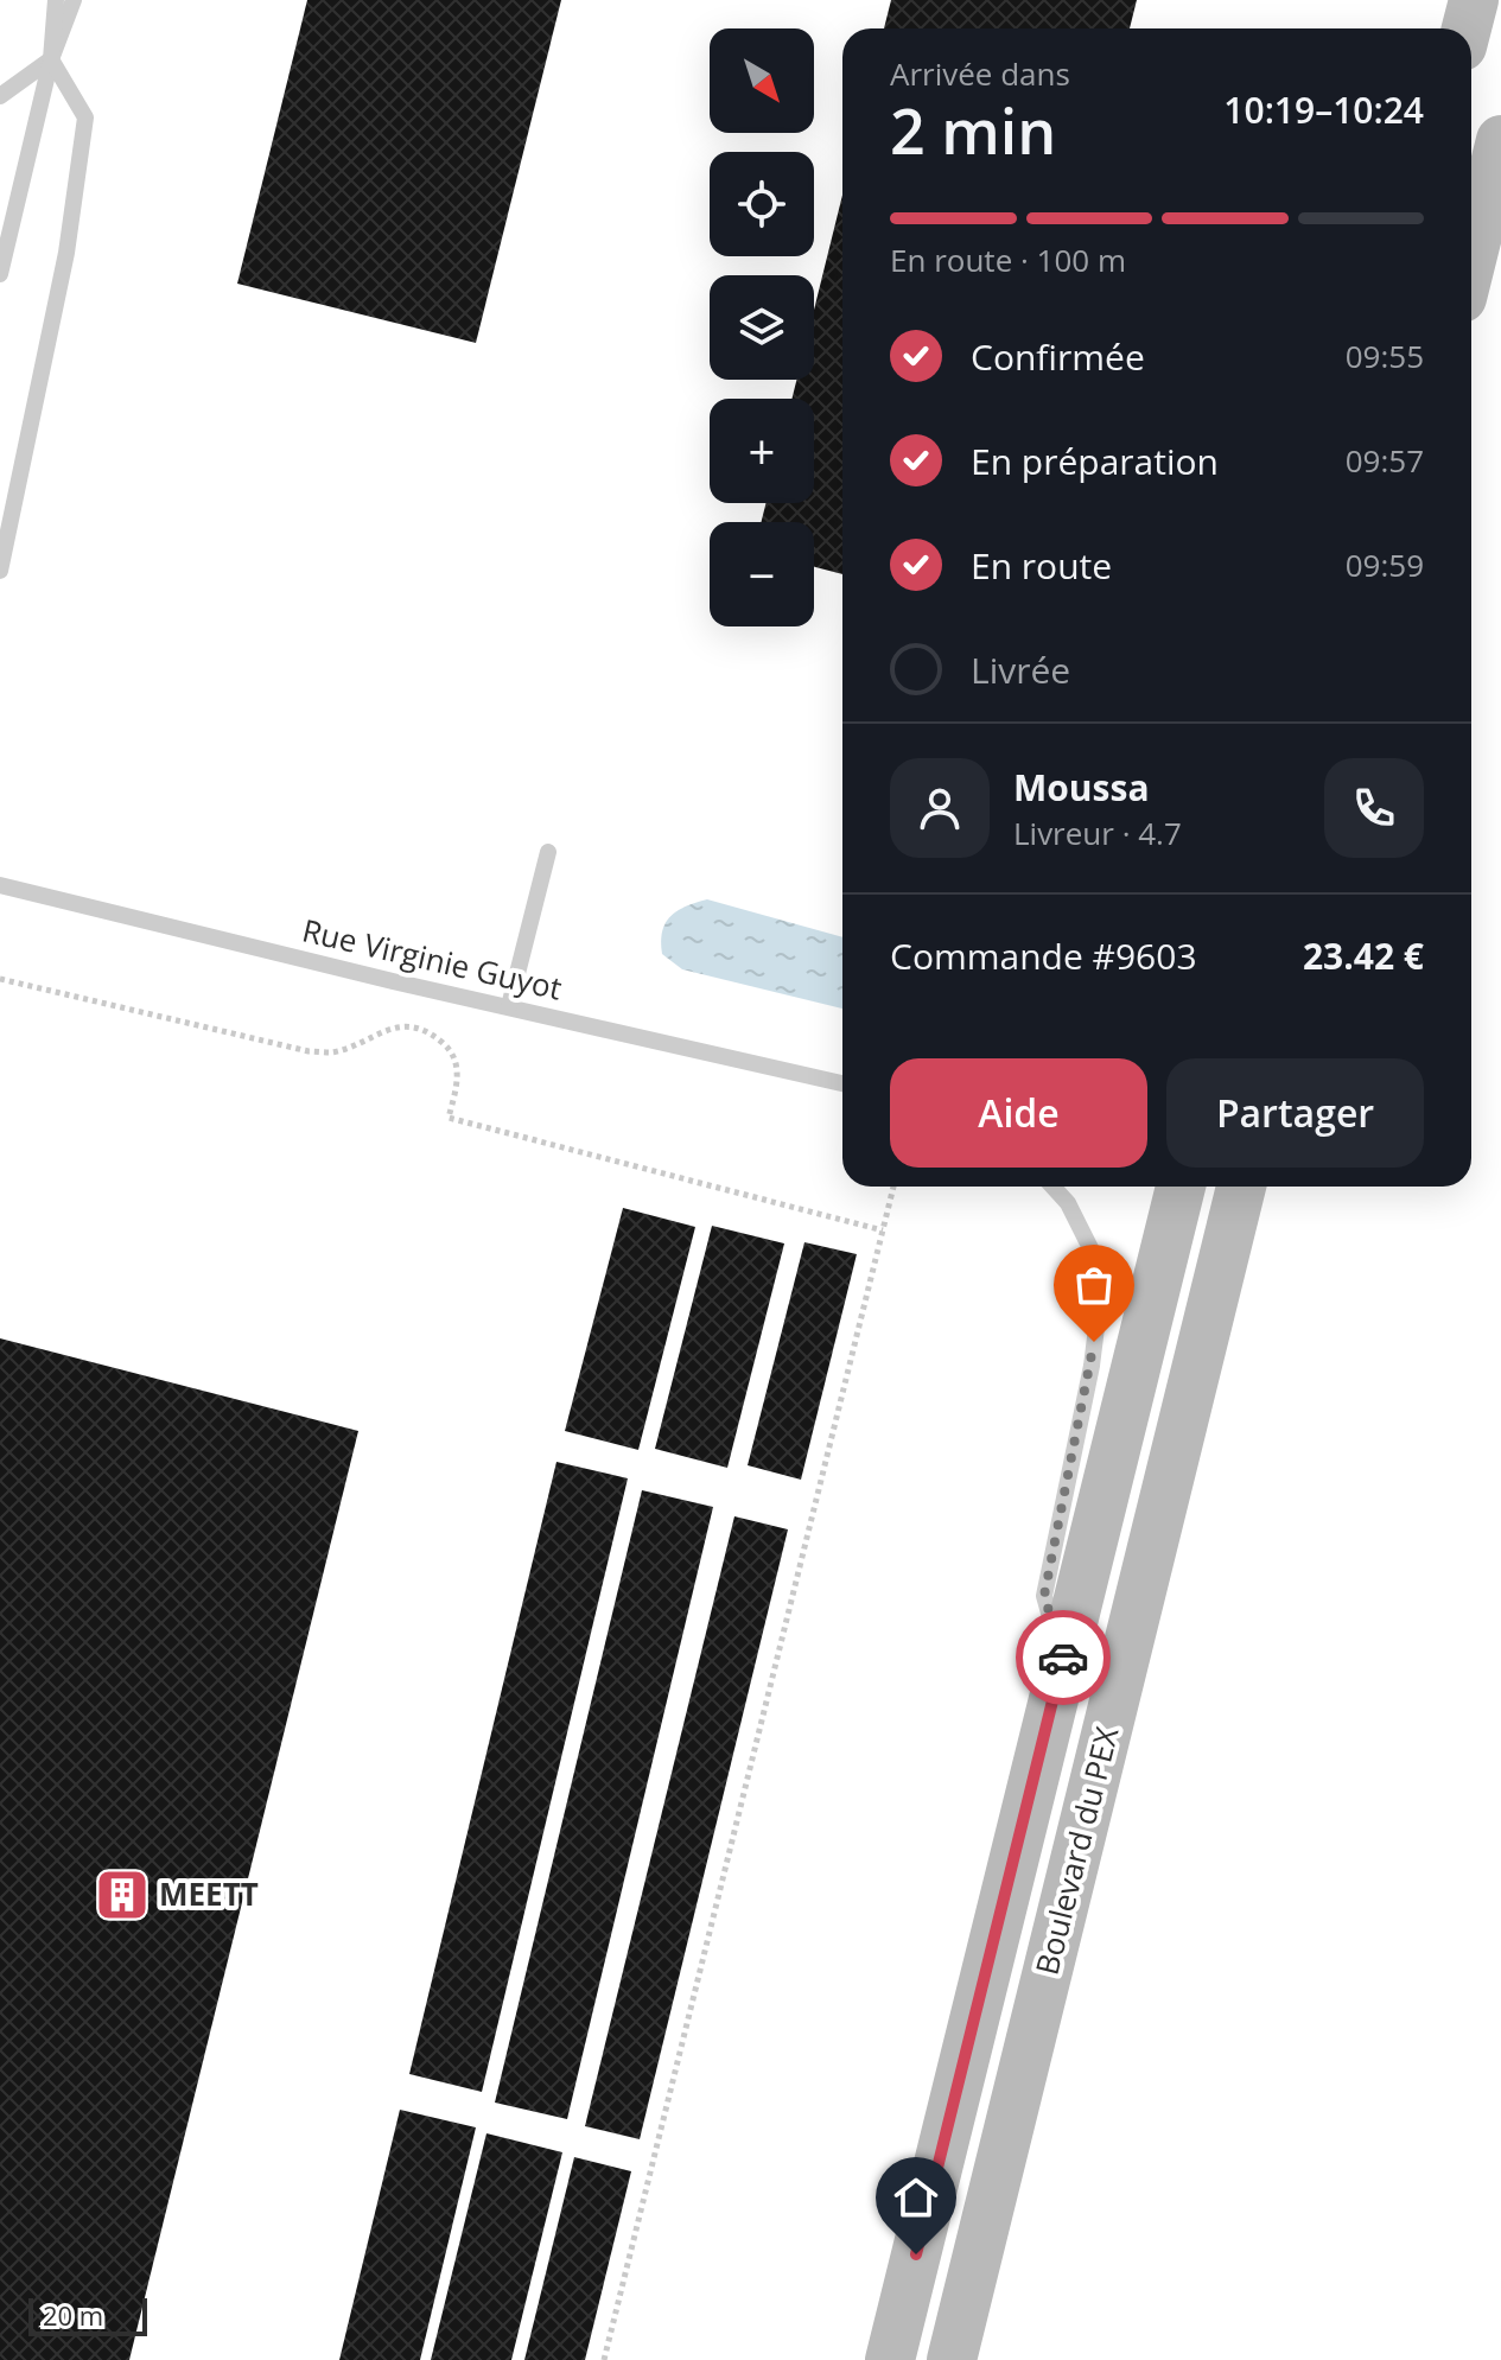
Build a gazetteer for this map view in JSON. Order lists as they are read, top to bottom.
{
  "streets": {
    "main road": ["Boulevard du PEX"],
    "lane": ["Rue Virginie Guyot"]
  },
  "places": {
    "building": ["MEETT"]
  },
  "scale_bar": "20 m",
  "north": "bottom right",
  "page": {
    "map_buttons": ["+", "−"],
    "heading": ["2 min", "Arrivée dans", "10:19–10:24"],
    "panel": [
      "Moussa",
      "Livreur · 4.7",
      "Commande #9603",
      "23.42 €"
    ],
    "bar": "En route · 100 m",
    "list": [
      ["Confirmée", "09:55"],
      ["En préparation", "09:57"],
      ["En route", "09:59"],
      "Livrée"
    ],
    "buttons": ["Aide", "Partager"],
    "scale": "20 m"
  }
}
